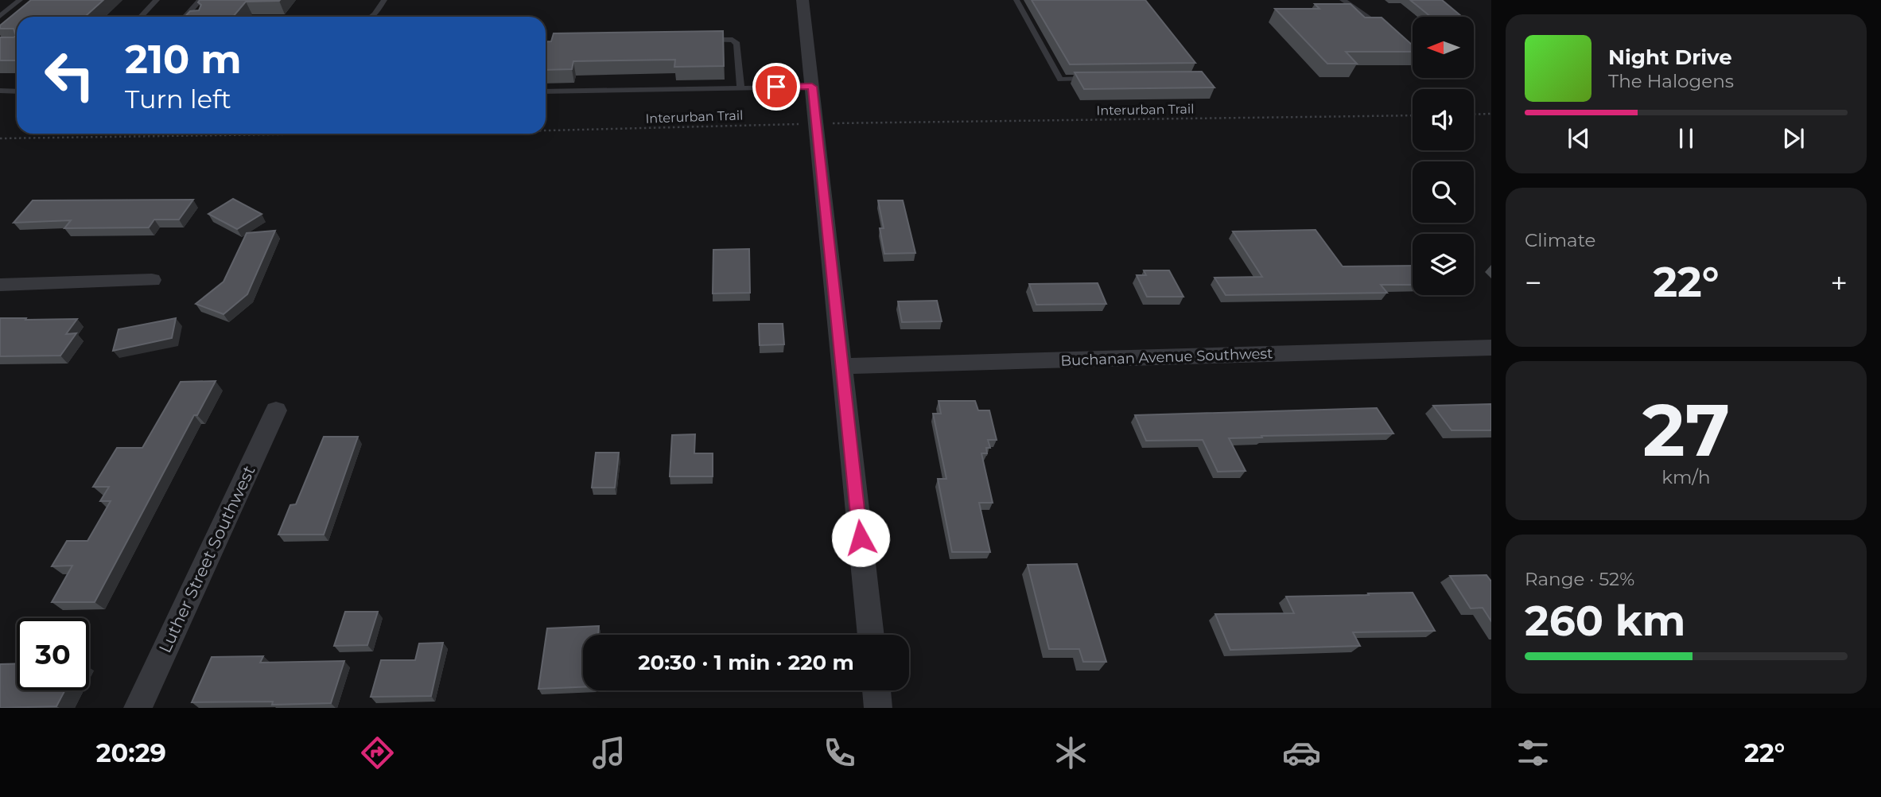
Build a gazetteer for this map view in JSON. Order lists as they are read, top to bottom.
{
  "streets": {
    "street": ["Buchanan Avenue Southwest", "Luther Street Southwest"],
    "path": ["Interurban Trail"]
  },
  "north": "left",
  "page": {
    "turn": ["210 m", "Turn left"],
    "song": ["Night Drive", "The Halogens"],
    "tile": [
      "Climate",
      ["27", "km/h"],
      ["Range · 52%", "260 km"]
    ],
    "heat": ["−", "22°", "+"],
    "limit": "30",
    "trip": "20:30 · 1 min · 220 m",
    "tabs": ["20:29", "22°"]
  }
}
